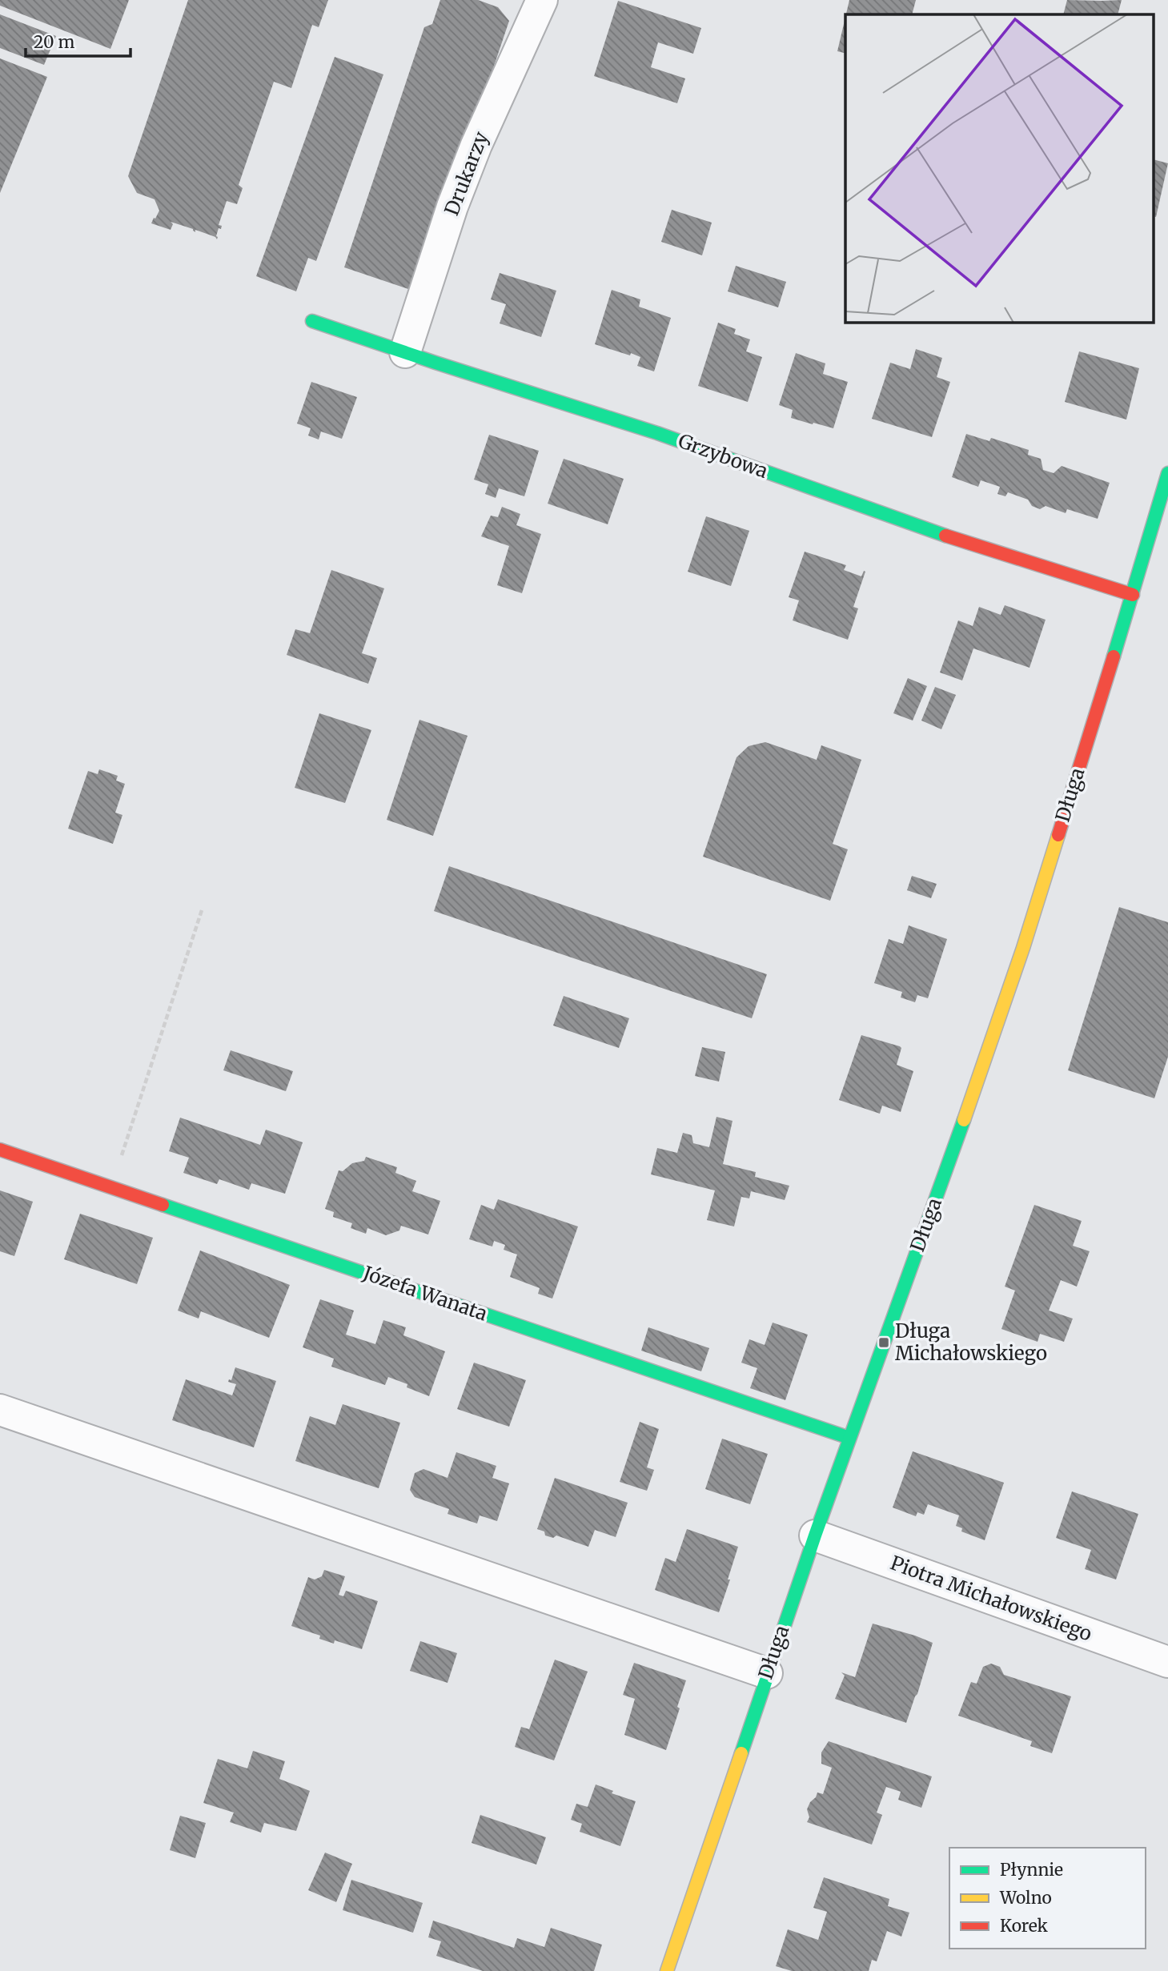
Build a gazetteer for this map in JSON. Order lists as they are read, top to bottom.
{
  "streets": {
    "street": [
      "Drukarzy",
      "Grzybowa",
      "Długa",
      "Józefa Wanata",
      "Piotra Michałowskiego"
    ]
  },
  "crossings": [
    ["Drukarzy", "Grzybowa"],
    ["Grzybowa", "Długa"],
    ["Długa", "Józefa Wanata"],
    ["Długa", "Piotra Michałowskiego"]
  ],
  "places": {
    "transit": ["Długa Michałowskiego"]
  },
  "legend": ["Płynnie", "Wolno", "Korek"],
  "scale_bar": "20 m"
}
